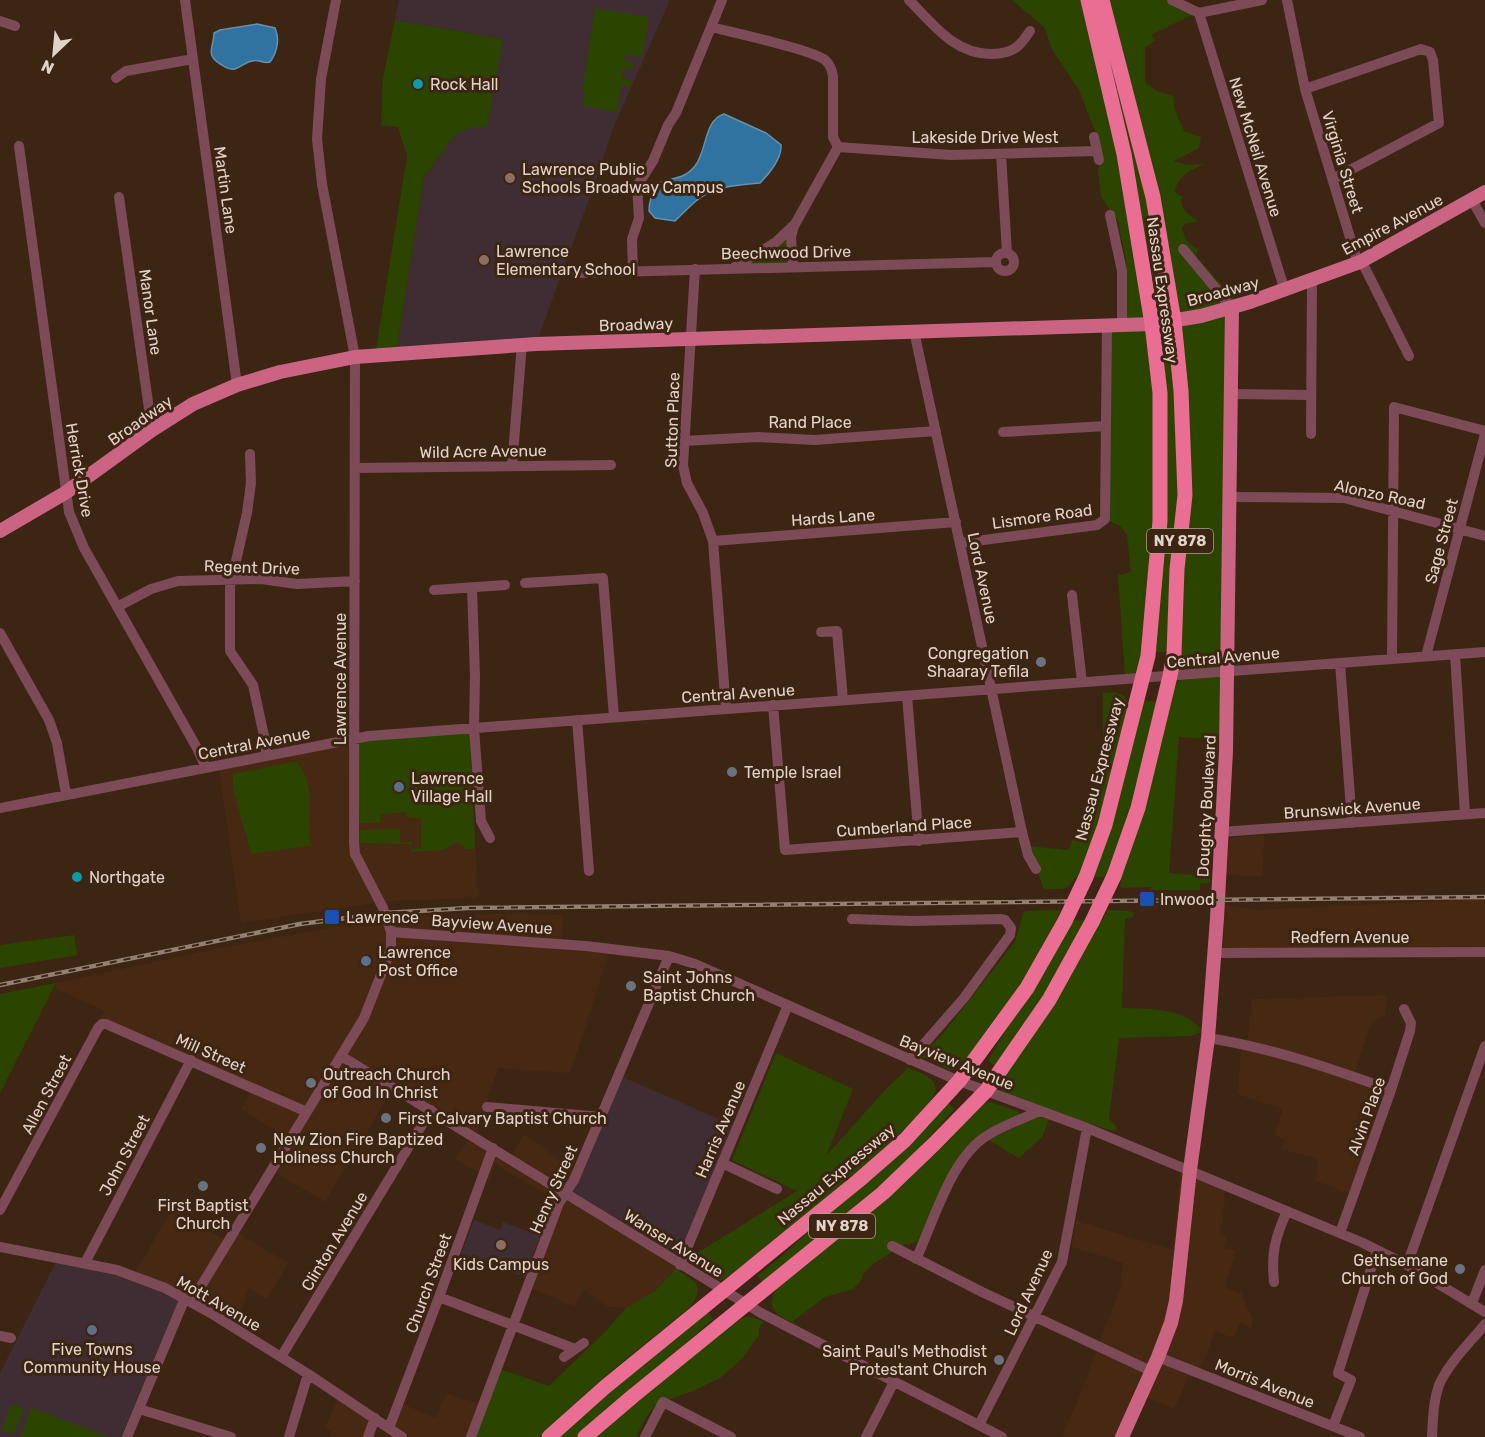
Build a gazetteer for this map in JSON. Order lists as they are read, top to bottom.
{
  "streets": {
    "highway": ["Nassau Expressway", "NY 878"],
    "main road": ["Empire Avenue", "Broadway", "Doughty Boulevard"],
    "street": [
      "Lakeside Drive West",
      "New McNeil Avenue",
      "Virginia Street",
      "Martin Lane",
      "Beechwood Drive",
      "Manor Lane",
      "Sutton Place",
      "Rand Place",
      "Wild Acre Avenue",
      "Herrick Drive",
      "Alonzo Road",
      "Lismore Road",
      "Hards Lane",
      "Sage Street",
      "Regent Drive",
      "Lord Avenue",
      "Central Avenue",
      "Lawrence Avenue",
      "Brunswick Avenue",
      "Cumberland Place",
      "Bayview Avenue",
      "Redfern Avenue",
      "Mill Street",
      "Allen Street",
      "Alvin Place",
      "Harris Avenue",
      "John Street",
      "Henry Street",
      "Clinton Avenue",
      "Wanser Avenue",
      "Church Street",
      "Mott Avenue",
      "Morris Avenue"
    ]
  },
  "crossings": [
    ["Lakeside Drive West", "Beechwood Drive"],
    ["New McNeil Avenue", "Broadway"],
    ["Virginia Street", "Empire Avenue"],
    ["Martin Lane", "Broadway"],
    ["Empire Avenue", "Broadway"],
    ["Beechwood Drive", "Sutton Place"],
    ["Nassau Expressway", "Broadway"],
    ["Nassau Expressway", "Central Avenue"],
    ["Nassau Expressway", "Bayview Avenue"],
    ["Nassau Expressway", "Wanser Avenue"],
    ["Broadway", "Manor Lane"],
    ["Broadway", "Sutton Place"],
    ["Broadway", "Herrick Drive"],
    ["Broadway", "Lord Avenue"],
    ["Broadway", "Lawrence Avenue"],
    ["Broadway", "Doughty Boulevard"],
    ["Sutton Place", "Rand Place"],
    ["Sutton Place", "Hards Lane"],
    ["Sutton Place", "Central Avenue"],
    ["Rand Place", "Lord Avenue"],
    ["Wild Acre Avenue", "Lawrence Avenue"],
    ["Herrick Drive", "Regent Drive"],
    ["Herrick Drive", "Central Avenue"],
    ["Alonzo Road", "Sage Street"],
    ["Alonzo Road", "Doughty Boulevard"],
    ["Lismore Road", "Lord Avenue"],
    ["Hards Lane", "Lord Avenue"],
    ["Sage Street", "Central Avenue"],
    ["Regent Drive", "Lawrence Avenue"],
    ["Lord Avenue", "Central Avenue"],
    ["Lord Avenue", "Cumberland Place"],
    ["Lord Avenue", "Bayview Avenue"],
    ["Lord Avenue", "Wanser Avenue"],
    ["Central Avenue", "Lawrence Avenue"],
    ["Central Avenue", "Doughty Boulevard"],
    ["Central Avenue", "Cumberland Place"],
    ["Lawrence Avenue", "Bayview Avenue"],
    ["Doughty Boulevard", "Brunswick Avenue"],
    ["Doughty Boulevard", "Bayview Avenue"],
    ["Doughty Boulevard", "Redfern Avenue"],
    ["Doughty Boulevard", "Morris Avenue"],
    ["Bayview Avenue", "Alvin Place"],
    ["Bayview Avenue", "Harris Avenue"],
    ["Bayview Avenue", "Henry Street"],
    ["Mill Street", "Allen Street"],
    ["Mill Street", "John Street"],
    ["Harris Avenue", "Wanser Avenue"],
    ["John Street", "Mott Avenue"],
    ["Henry Street", "Wanser Avenue"],
    ["Clinton Avenue", "Wanser Avenue"],
    ["Clinton Avenue", "Mott Avenue"],
    ["Wanser Avenue", "Church Street"],
    ["Church Street", "Mott Avenue"]
  ],
  "places": {
    "other": [
      "Rock Hall",
      "Lawrence Public Schools Broadway Campus",
      "Lawrence Elementary School",
      "Congregation Shaaray Tefila",
      "Temple Israel",
      "Lawrence Village Hall",
      "Northgate",
      "Lawrence Post Office",
      "Saint Johns Baptist Church",
      "Outreach Church of God In Christ",
      "First Calvary Baptist Church",
      "New Zion Fire Baptized Holiness Church",
      "First Baptist Church",
      "Kids Campus",
      "Gethsemane Church of God",
      "Five Towns Community House",
      "Saint Paul's Methodist Protestant Church"
    ],
    "transit": ["Inwood", "Lawrence"]
  },
  "north": "bottom left"
}
